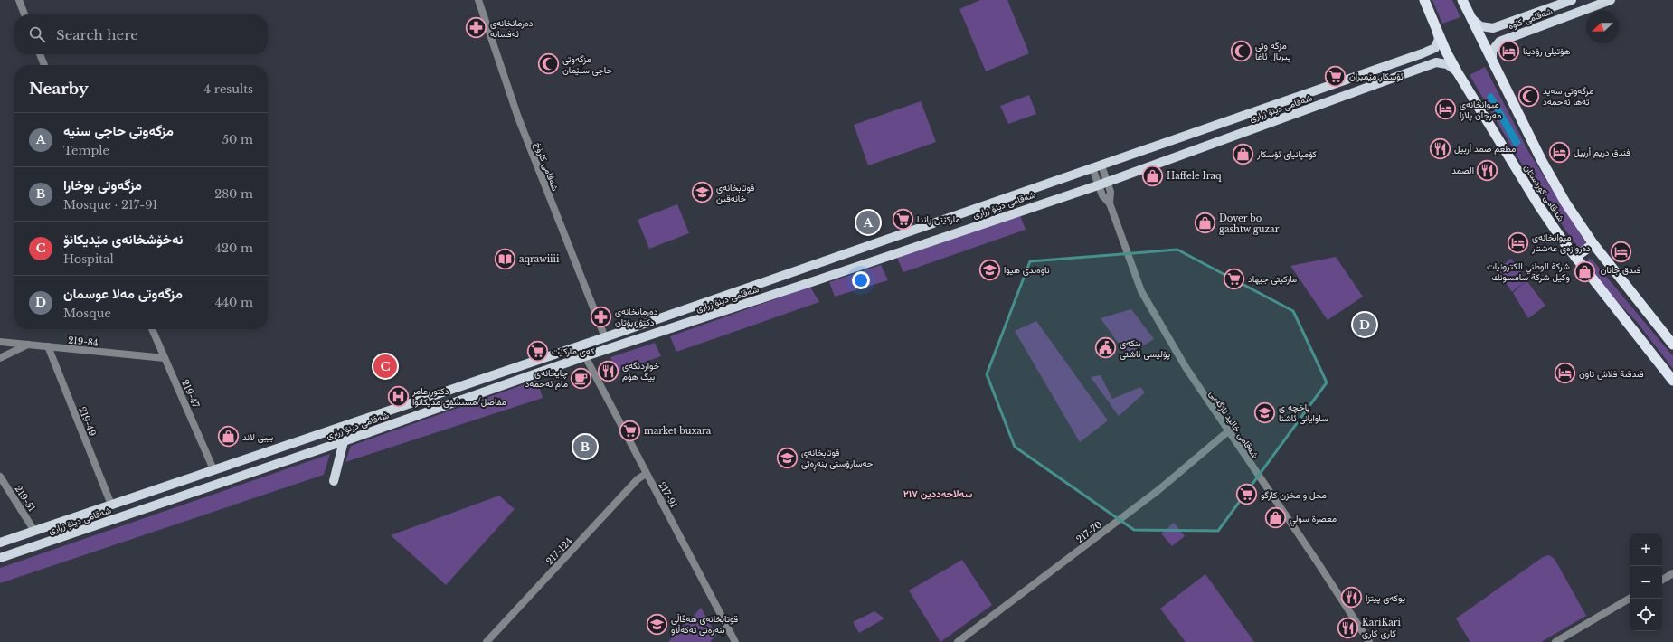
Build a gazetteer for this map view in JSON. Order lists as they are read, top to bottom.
{
  "streets": {
    "highway": ["شەقامی کوردستان"],
    "main road": ["شەقامی کاوە", "شەقامی دینۆ زراری"],
    "street": [
      "شەقامی کارۆخ",
      "219-84",
      "219-47",
      "219-49",
      "شەقامی خالید ئاژگەیی",
      "217-91",
      "219-51",
      "217-70",
      "217-124"
    ]
  },
  "crossings": [
    ["شەقامی کاوە", "شەقامی کوردستان"],
    ["شەقامی دینۆ زراری", "شەقامی کارۆخ"],
    ["شەقامی دینۆ زراری", "شەقامی کوردستان"],
    ["شەقامی دینۆ زراری", "219-47"],
    ["شەقامی دینۆ زراری", "219-49"],
    ["شەقامی دینۆ زراری", "217-91"],
    ["شەقامی دینۆ زراری", "219-51"],
    ["219-84", "219-47"],
    ["219-84", "219-49"],
    ["شەقامی خالید ئاژگەیی", "217-70"],
    ["217-91", "217-124"]
  ],
  "districts": ["سەلاحەددین ٢١٧"],
  "places": {
    "pharmacy": ["دەرمانخانەی ئەفسانە", "دەرمانخانەی دکتۆر بۆتان"],
    "mosque": ["مزگه وتى پيربال ئاغا", "مزگەوتی حاجی سلێمان", "مزگەوتی سەید تەها ئەحمەد"],
    "hotel": [
      "هۆتیلی رۆدینا",
      "میوانخانەی مەرجان پلازا",
      "فندق دريم أربيل",
      "میوانخانەی دەروازەی عەشتار",
      "فندق جانان",
      "فندقنة فلاش تاون"
    ],
    "supermarket": [
      "ئۆسکار مێمبران",
      "مارکێتی پاندا",
      "مارکیتی جیھاد",
      "کەی مارکێت",
      "market buxara",
      "محل و مخزن كارگو"
    ],
    "restaurant": [
      "مطعم صمد أربيل",
      "الصمد",
      "خواردنگەی بیگ هۆم",
      "یوکەی پیتزا",
      "KariKari کاری کاری"
    ],
    "shop": [
      "کۆمپانیای ئۆسکار",
      "Haffele Iraq",
      "Dover bo gashtw guzar",
      "شركة الوطني الكترونيات وكيل شركة سامسونك",
      "بيبى لاند",
      "معصرة سولي"
    ],
    "school or university": [
      "قوتابخانەی خانەقین",
      "ناوەندی هیوا",
      "باخچه ى ساوايانى ئاشنا",
      "قوتابخانەی حەسارۆستی بنەڕەتی",
      "قوتابخانەی ھەڤاڵی بنەرەتی تەکەڵاو"
    ],
    "library": ["aqrawiiii"],
    "public building": ["بنکەی پۆلیسی ئاشتی"],
    "cafe": ["چایخانەی مام ئەحمەد"],
    "hospital": ["دكتور عامر مفاصل/مستشفى مديكانوا"]
  },
  "north": "left",
  "page": {
    "search": "Search here",
    "heading": ["Nearby", "4 results"],
    "list": [
      {
        "mark": "A",
        "name": "مزگەوتی حاجی سنیە",
        "note": "Temple",
        "value": "50 m"
      },
      {
        "mark": "B",
        "name": "مزگەوتی بوخارا",
        "note": "Mosque · 217-91",
        "value": "280 m"
      },
      {
        "mark": "C",
        "name": "نەخۆشخانەی مێدیکانۆ",
        "note": "Hospital",
        "value": "420 m"
      },
      {
        "mark": "D",
        "name": "مزگەوتی مەلا عوسمان",
        "note": "Mosque",
        "value": "440 m"
      }
    ],
    "pins": [
      "A",
      "D",
      "C",
      "B"
    ],
    "map_buttons": ["+", "−"]
  }
}
